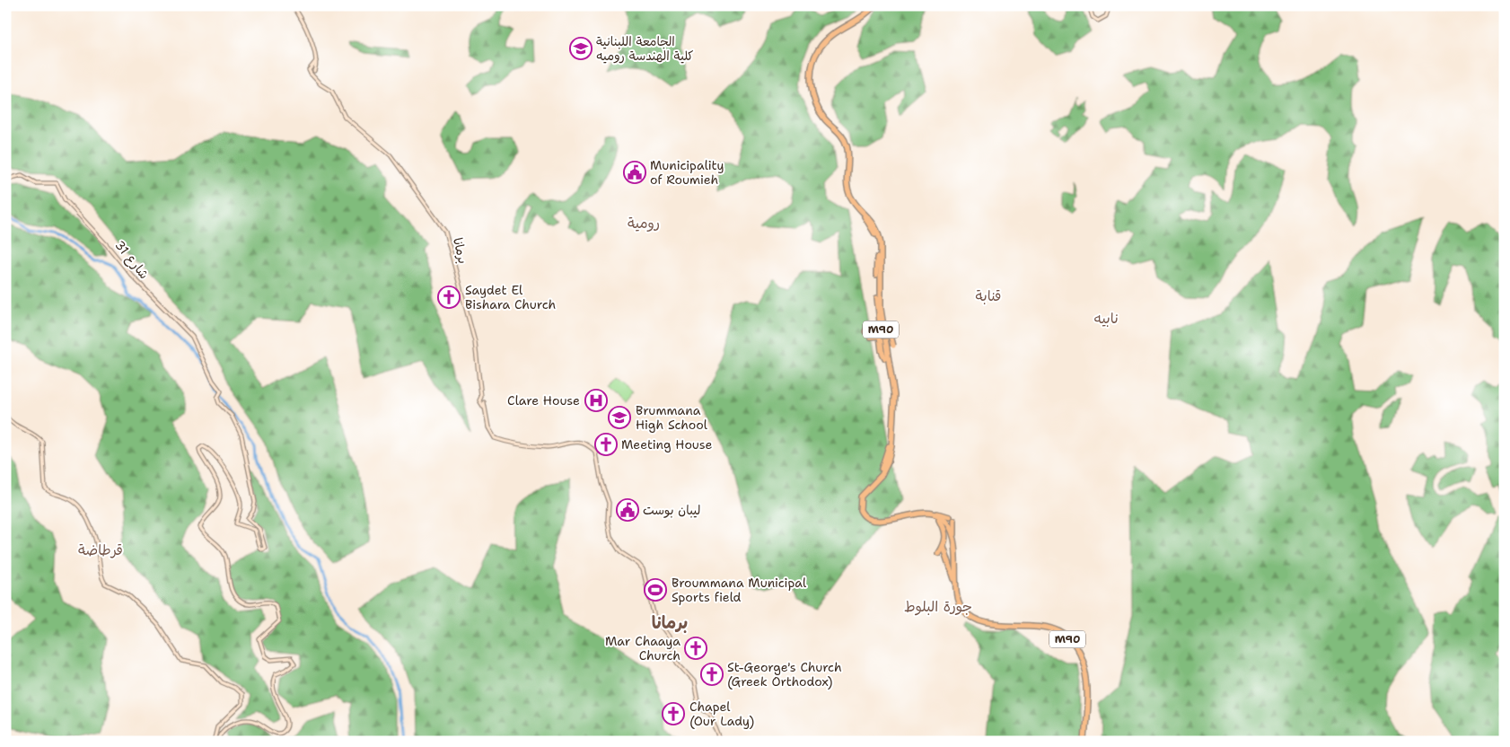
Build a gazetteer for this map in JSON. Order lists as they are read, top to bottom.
{
  "streets": {
    "highway": ["M90"],
    "main road": ["برمانا", "شارع 31"]
  },
  "districts": [
    "رومية",
    "قنابة",
    "نابيه",
    "قرطاضة",
    "جورة البلوط",
    "برمانا"
  ],
  "places": {
    "school or university": ["الجامعة اللبنانية كلية الهندسة روميه", "Brummana High School"],
    "public building": ["Municipality of Roumieh", "ليبان بوست"],
    "church": [
      "Saydet El Bishara Church",
      "Meeting House",
      "Mar Chaaya Church",
      "St-George's Church (Greek Orthodox)",
      "Chapel (Our Lady)"
    ],
    "hospital": ["Clare House"],
    "sports": ["Broummana Municipal Sports field"]
  }
}
